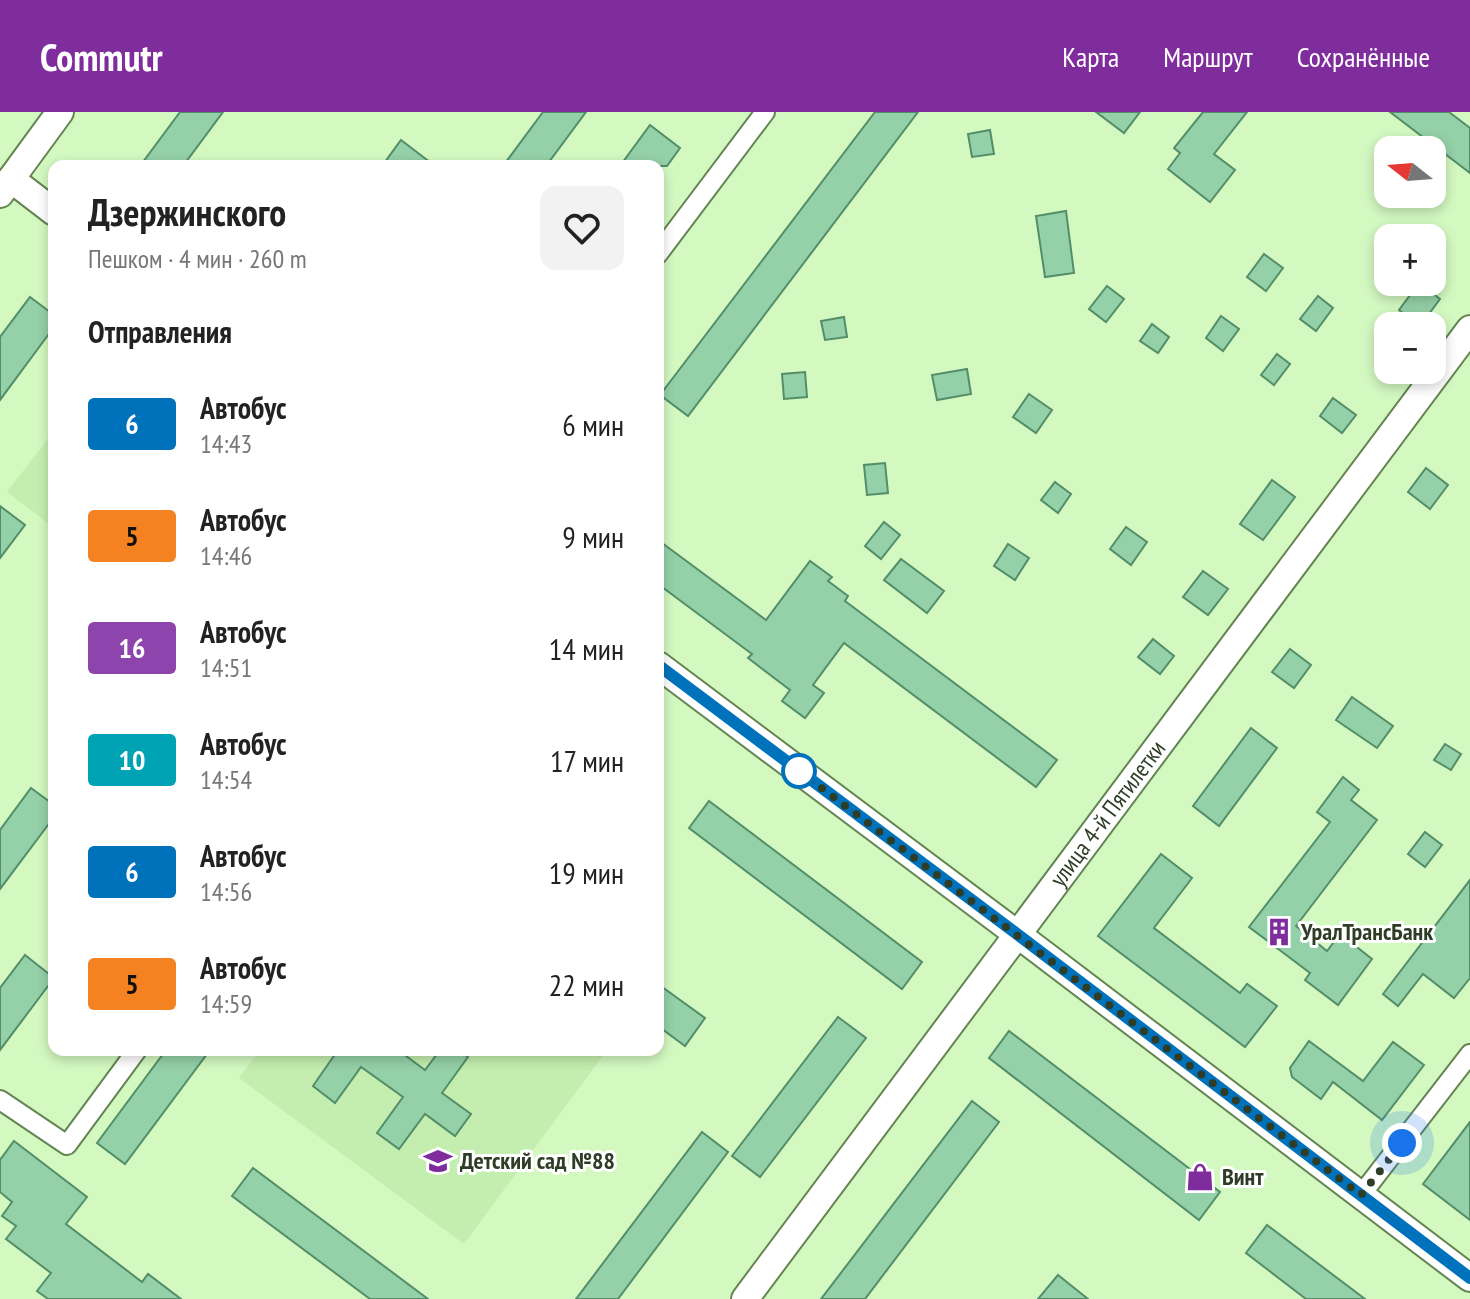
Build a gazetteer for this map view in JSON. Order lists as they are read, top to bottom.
{
  "streets": {
    "street": ["улица 4-й Пятилетки"]
  },
  "places": {
    "building": ["УралТрансБанк"],
    "school or university": ["Детский сад №88"],
    "shop": ["Винт"]
  },
  "lines": ["bus line 6"],
  "north": "left",
  "page": {
    "header": "Commutr",
    "nav": ["Карта", "Маршрут", "Сохранённые"],
    "map_buttons": ["+", "−"],
    "heading": [
      ["Дзержинского", "Пешком · 4 мин · 260 m"],
      "Отправления"
    ],
    "list": [
      {
        "mark": "6",
        "name": "Автобус",
        "note": "14:43",
        "value": "6 мин"
      },
      {
        "mark": "5",
        "name": "Автобус",
        "note": "14:46",
        "value": "9 мин"
      },
      {
        "mark": "16",
        "name": "Автобус",
        "note": "14:51",
        "value": "14 мин"
      },
      {
        "mark": "10",
        "name": "Автобус",
        "note": "14:54",
        "value": "17 мин"
      },
      {
        "mark": "6",
        "name": "Автобус",
        "note": "14:56",
        "value": "19 мин"
      },
      {
        "mark": "5",
        "name": "Автобус",
        "note": "14:59",
        "value": "22 мин"
      }
    ]
  }
}
